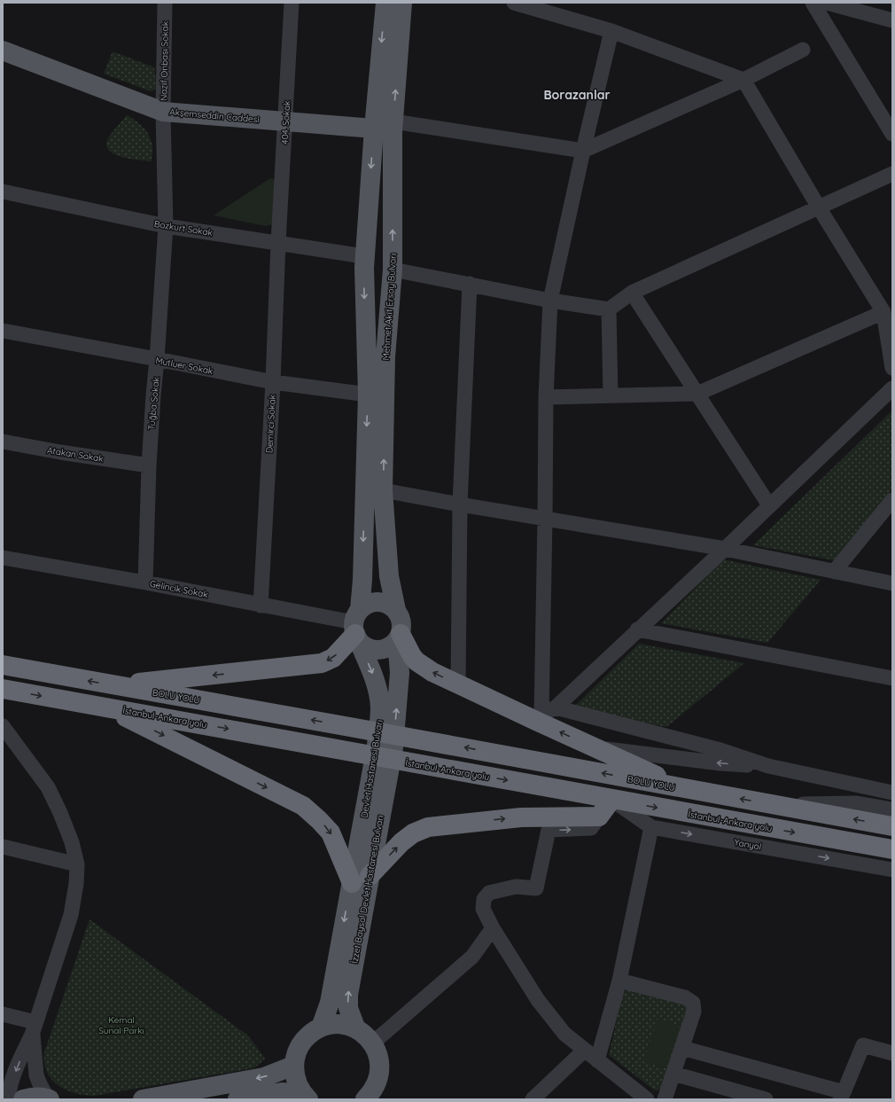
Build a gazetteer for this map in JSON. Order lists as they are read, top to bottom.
{
  "streets": {
    "highway": ["BOLU YOLU", "İstanbul-Ankara yolu"],
    "main road": [
      "Akşemseddin Caddesi",
      "Mehmet Akif Ersoy Bulvarı",
      "Devlet Hastanesi Bulvarı",
      "İzzet Baysal Devlet Hastanesi Bulvarı"
    ],
    "street": [
      "Nazif Onbaşı Sokak",
      "404. Sokak",
      "Bozkurt Sokak",
      "Mutluer Sokak",
      "Tuğba Sokak",
      "Demirci Sokak",
      "Atakan Sokak",
      "Gelincik Sokak",
      "Yanyol"
    ]
  },
  "crossings": [
    ["Nazif Onbaşı Sokak", "Akşemseddin Caddesi"],
    ["Nazif Onbaşı Sokak", "Bozkurt Sokak"],
    ["Nazif Onbaşı Sokak", "Tuğba Sokak"],
    ["Akşemseddin Caddesi", "404. Sokak"],
    ["404. Sokak", "Bozkurt Sokak"],
    ["404. Sokak", "Demirci Sokak"],
    ["Bozkurt Sokak", "Tuğba Sokak"],
    ["Bozkurt Sokak", "Demirci Sokak"],
    ["Mehmet Akif Ersoy Bulvarı", "Gelincik Sokak"],
    ["Mehmet Akif Ersoy Bulvarı", "Devlet Hastanesi Bulvarı"],
    ["Mutluer Sokak", "Tuğba Sokak"],
    ["Mutluer Sokak", "Demirci Sokak"],
    ["Tuğba Sokak", "Atakan Sokak"],
    ["Tuğba Sokak", "Gelincik Sokak"],
    ["Demirci Sokak", "Gelincik Sokak"],
    ["Gelincik Sokak", "Devlet Hastanesi Bulvarı"],
    ["İstanbul-Ankara yolu", "Yanyol"],
    ["Devlet Hastanesi Bulvarı", "İzzet Baysal Devlet Hastanesi Bulvarı"]
  ],
  "one_way": ["BOLU YOLU", "İstanbul-Ankara yolu"],
  "districts": ["Borazanlar"],
  "parks": ["Kemal Sunal Parkı"]
}
